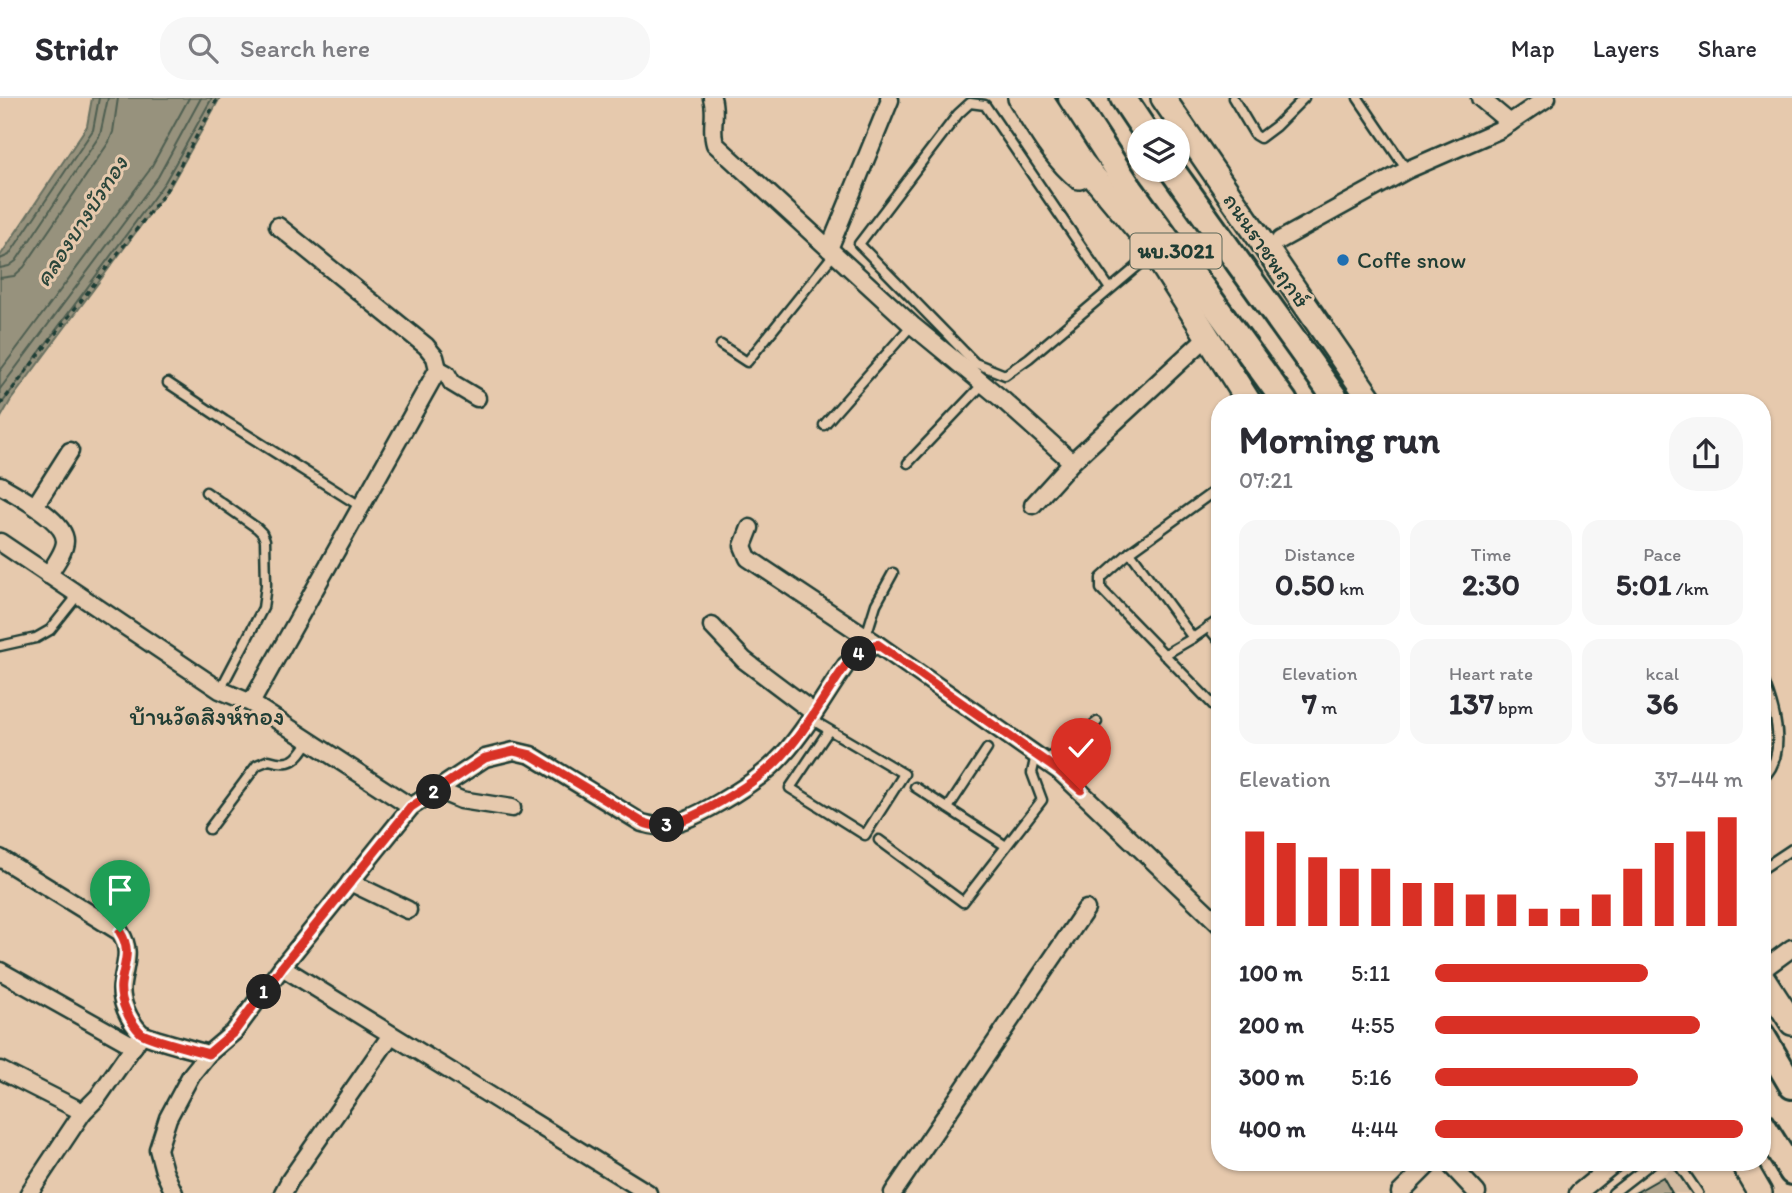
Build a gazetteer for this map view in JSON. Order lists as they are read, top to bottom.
{
  "streets": {
    "main road": ["ถนนราชพฤกษ์", "นบ.3021"]
  },
  "districts": ["บ้านวัดสิงห์ทอง"],
  "water": ["คลองบางบัวทอง"],
  "places": ["Coffe snow"],
  "page": {
    "header": "Stridr",
    "search": "Search here",
    "nav": ["Map", "Layers", "Share"],
    "heading": ["Morning run", "07:21"],
    "stats": [
      ["Distance", "0.50 km"],
      ["Time", "2:30"],
      ["Pace", "5:01 /km"],
      ["Elevation", "7 m"],
      ["Heart rate", "137 bpm"],
      ["kcal", "36"]
    ],
    "pins": [
      "4",
      "2",
      "3",
      "1"
    ],
    "chart": ["Elevation", "37–44 m"],
    "list": [
      {
        "name": "100 m",
        "note": "5:11"
      },
      {
        "name": "200 m",
        "note": "4:55"
      },
      {
        "name": "300 m",
        "note": "5:16"
      },
      {
        "name": "400 m",
        "note": "4:44"
      }
    ]
  }
}
